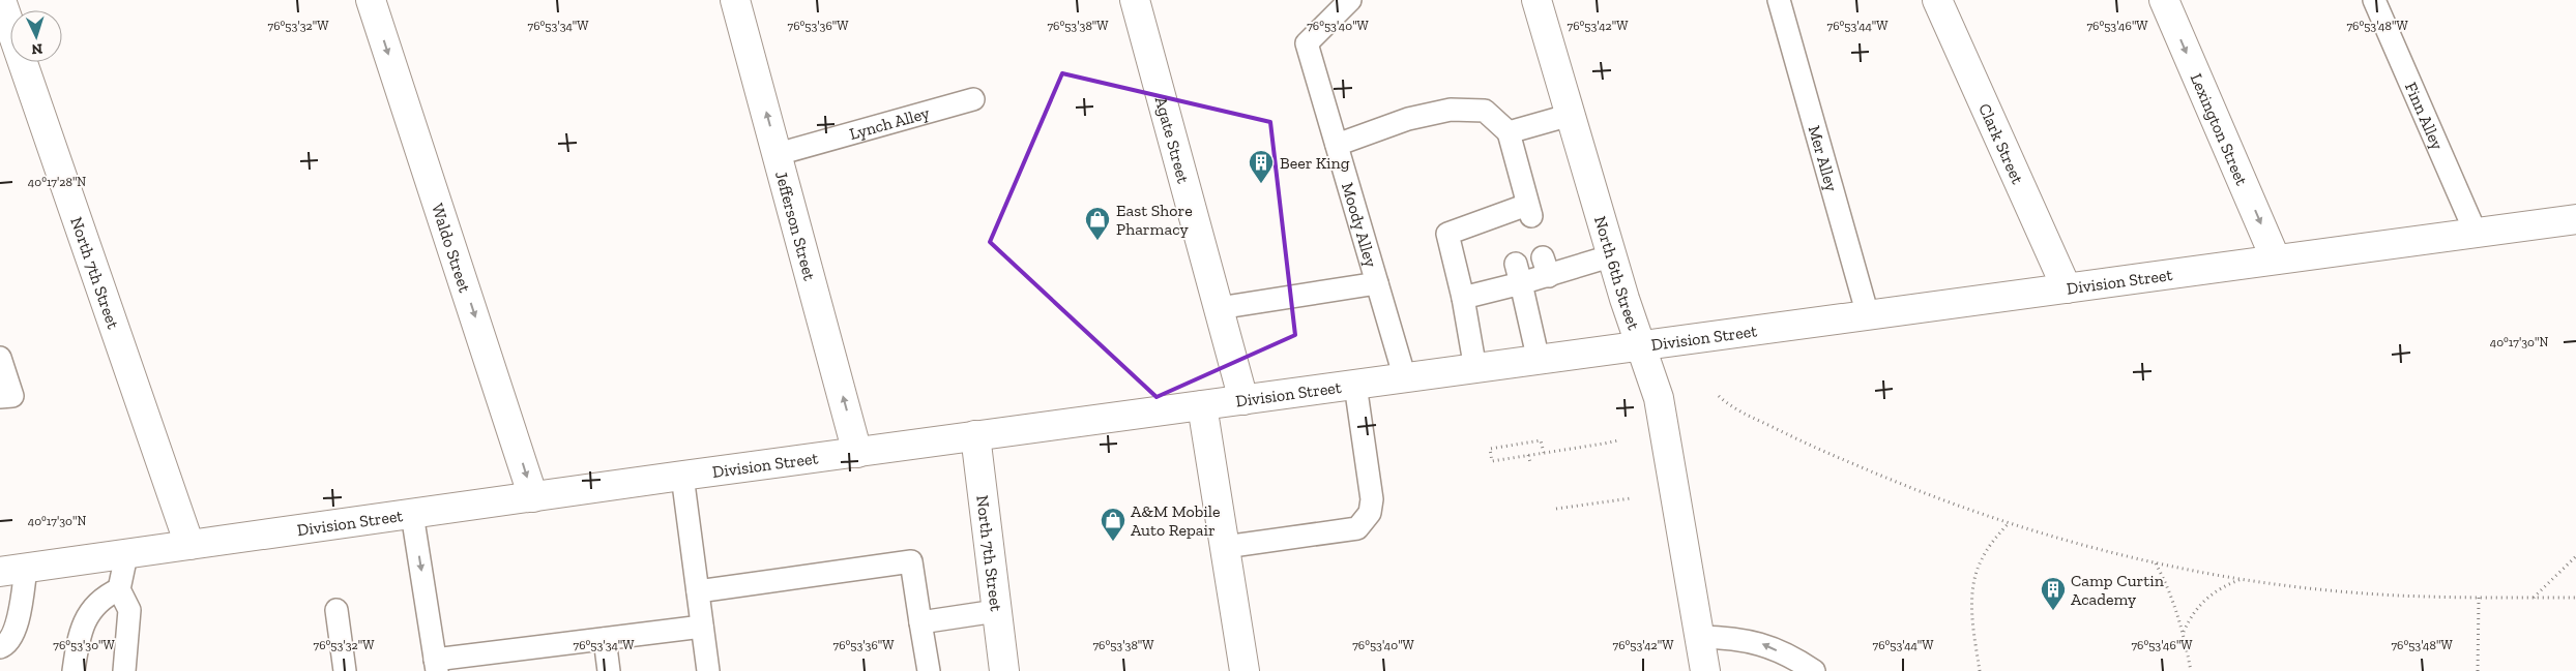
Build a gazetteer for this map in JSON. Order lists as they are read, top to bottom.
{
  "streets": {
    "main road": [
      "Lexington Street",
      "Agate Street",
      "Clark Street",
      "Jefferson Street",
      "Waldo Street",
      "North 7th Street",
      "North 6th Street",
      "Division Street"
    ],
    "lane": [
      "Finn Alley",
      "Lynch Alley",
      "Mer Alley",
      "Moody Alley"
    ]
  },
  "crossings": [
    ["Finn Alley", "Division Street"],
    ["Lynch Alley", "Jefferson Street"],
    ["Lexington Street", "Division Street"],
    ["Agate Street", "Division Street"],
    ["Clark Street", "Division Street"],
    ["Mer Alley", "Division Street"],
    ["Moody Alley", "Division Street"],
    ["Jefferson Street", "Division Street"],
    ["Waldo Street", "Division Street"],
    ["North 7th Street", "Division Street"],
    ["North 6th Street", "Division Street"]
  ],
  "one_way": ["Lexington Street", "Jefferson Street", "Waldo Street"],
  "places": {
    "building": ["Beer King", "Camp Curtin Academy"],
    "shop": ["East Shore Pharmacy", "A&M Mobile Auto Repair"]
  },
  "north": "bottom",
  "coordinates": [
    "76°53'32\"W",
    "76°53'34\"W",
    "76°53'36\"W",
    "76°53'38\"W",
    "76°53'40\"W",
    "76°53'42\"W",
    "76°53'44\"W",
    "76°53'46\"W",
    "76°53'48\"W",
    "40°17'28\"N",
    "40°17'30\"N",
    "76°53'30\"W"
  ]
}
